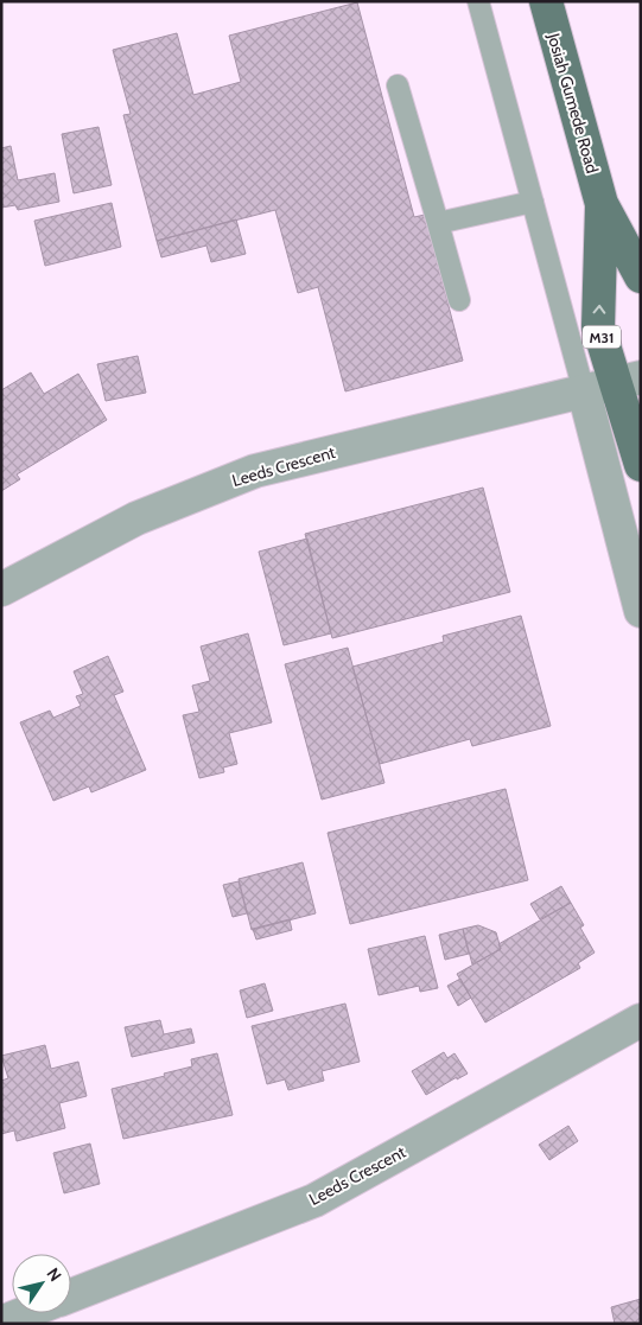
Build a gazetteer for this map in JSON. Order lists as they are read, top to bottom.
{
  "streets": {
    "main road": ["Josiah Gumede Road", "M31"],
    "street": ["Leeds Crescent"]
  },
  "crossings": [
    ["Josiah Gumede Road", "Leeds Crescent"]
  ],
  "north": "top right"
}
